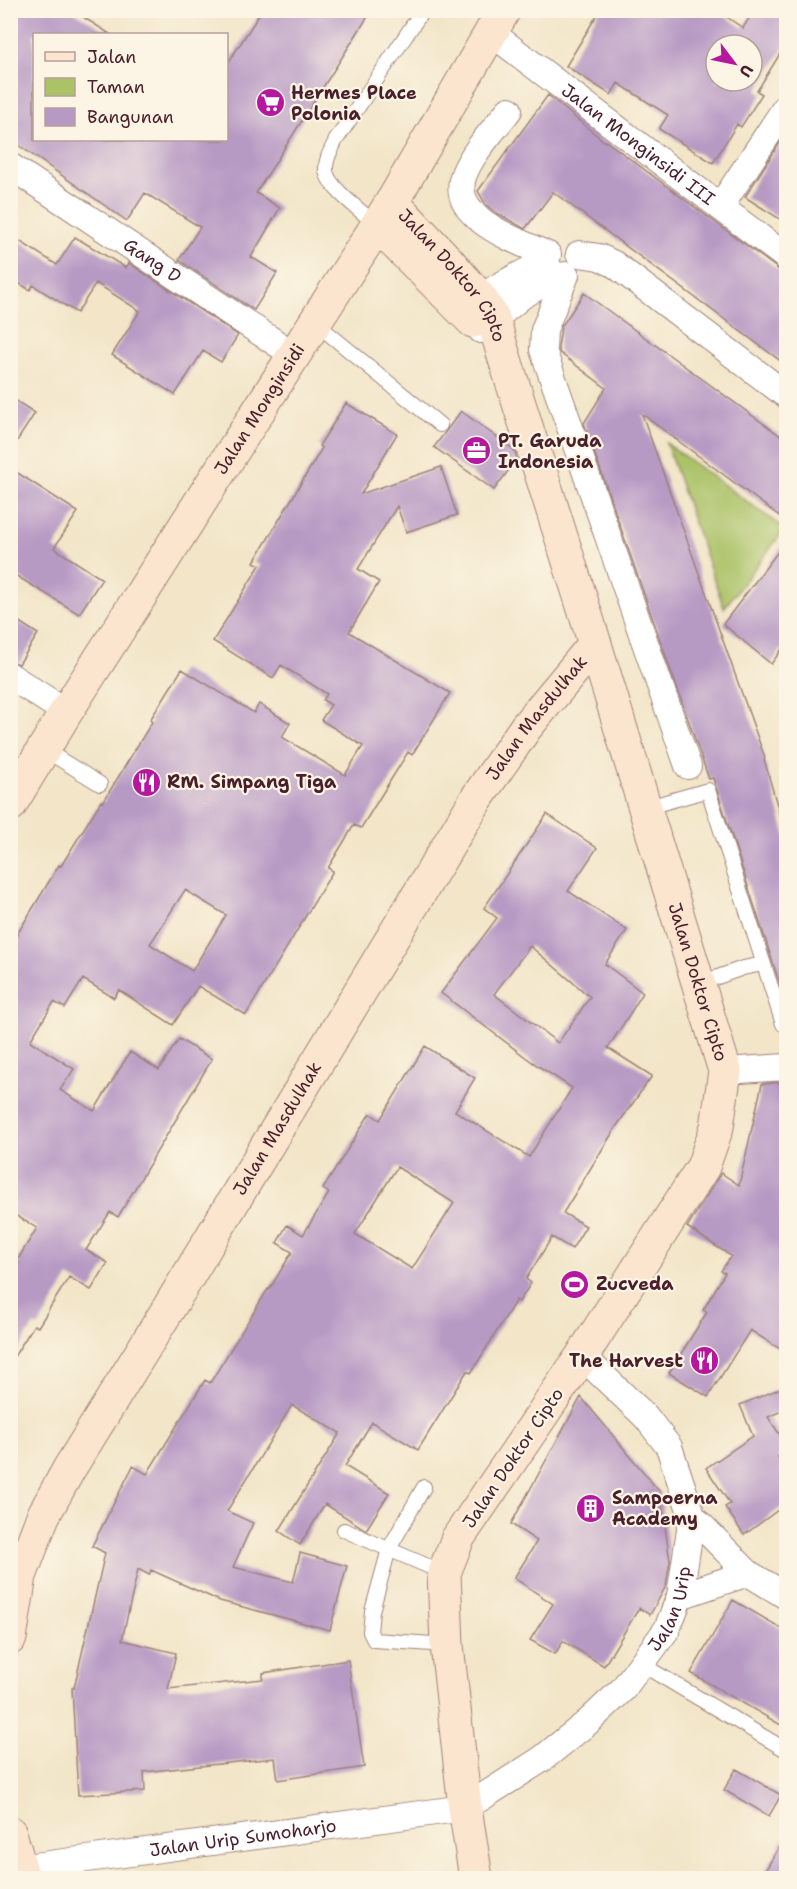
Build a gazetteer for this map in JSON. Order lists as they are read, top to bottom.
{
  "streets": {
    "street": [
      "Jalan Monginsidi III",
      "Gang D",
      "Jalan Doktor Cipto",
      "Jalan Monginsidi",
      "Jalan Masdulhak",
      "Jalan Urip",
      "Jalan Urip Sumoharjo"
    ]
  },
  "crossings": [
    ["Jalan Monginsidi III", "Jalan Monginsidi"],
    ["Gang D", "Jalan Monginsidi"],
    ["Jalan Doktor Cipto", "Jalan Monginsidi"],
    ["Jalan Doktor Cipto", "Jalan Masdulhak"],
    ["Jalan Doktor Cipto", "Jalan Urip"],
    ["Jalan Doktor Cipto", "Jalan Urip Sumoharjo"],
    ["Jalan Urip", "Jalan Urip Sumoharjo"]
  ],
  "places": {
    "supermarket": ["Hermes Place Polonia"],
    "office": ["PT. Garuda Indonesia"],
    "restaurant": ["RM. Simpang Tiga", "The Harvest"],
    "sports": ["Zucveda"],
    "building": ["Sampoerna Academy"]
  },
  "legend": ["Jalan", "Taman", "Bangunan"],
  "north": "bottom right"
}
